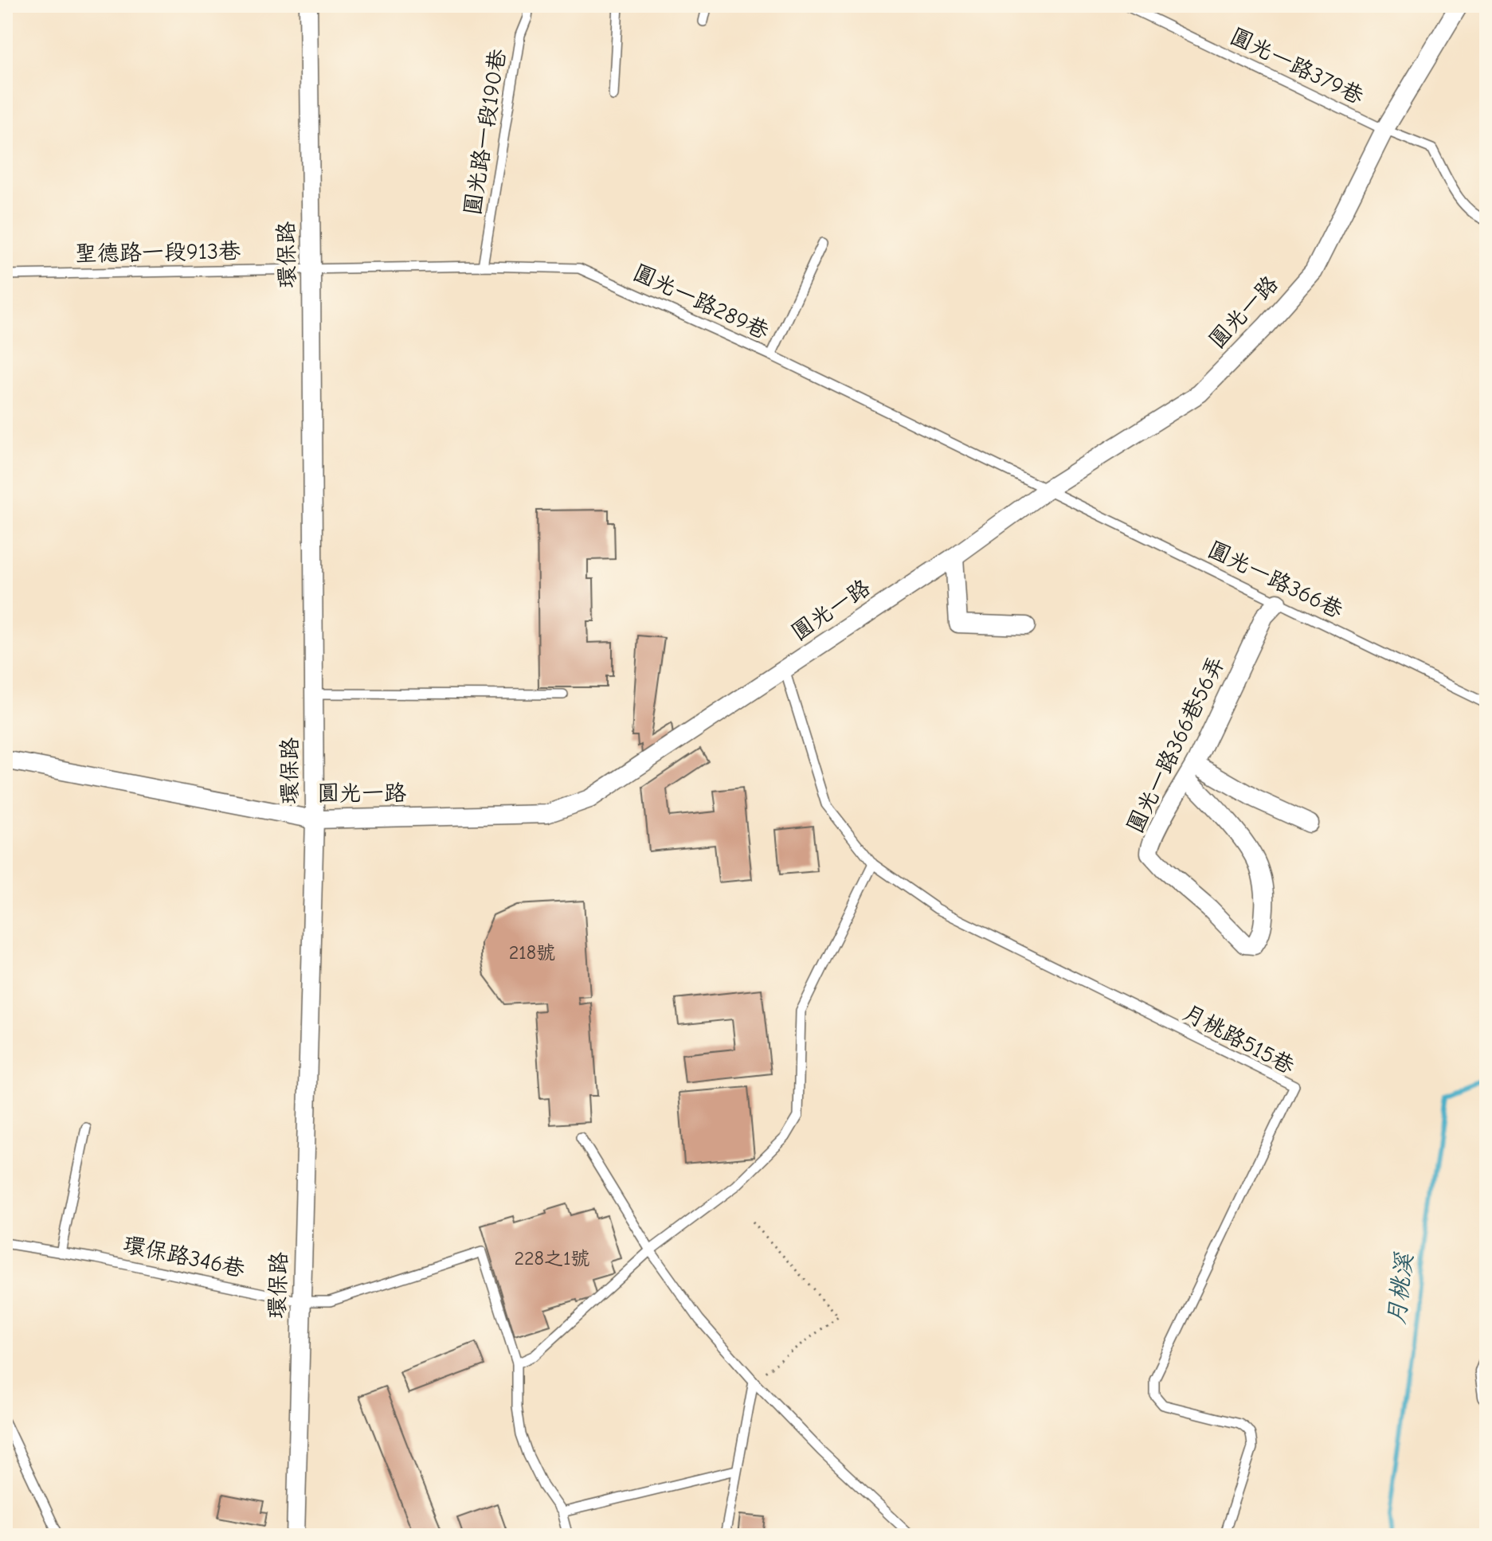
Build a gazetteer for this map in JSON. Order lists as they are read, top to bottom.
{
  "streets": {
    "street": ["環保路", "圓光一路", "圓光一路366巷56弄"],
    "lane": [
      "圓光一路379巷",
      "圓光路一段190巷",
      "聖德路一段913巷",
      "圓光一路289巷",
      "圓光一路366巷",
      "月桃路515巷",
      "環保路346巷"
    ]
  },
  "crossings": [
    ["圓光一路379巷", "圓光一路"],
    ["圓光路一段190巷", "圓光一路289巷"],
    ["聖德路一段913巷", "環保路"],
    ["聖德路一段913巷", "圓光一路289巷"],
    ["環保路", "圓光一路289巷"],
    ["環保路", "圓光一路"],
    ["環保路", "環保路346巷"],
    ["圓光一路289巷", "圓光一路"],
    ["圓光一路289巷", "圓光一路366巷"],
    ["圓光一路", "圓光一路366巷"],
    ["圓光一路", "月桃路515巷"],
    ["圓光一路366巷", "圓光一路366巷56弄"]
  ],
  "water": ["月桃溪"],
  "house_numbers": ["218號", "228之1號"]
}
